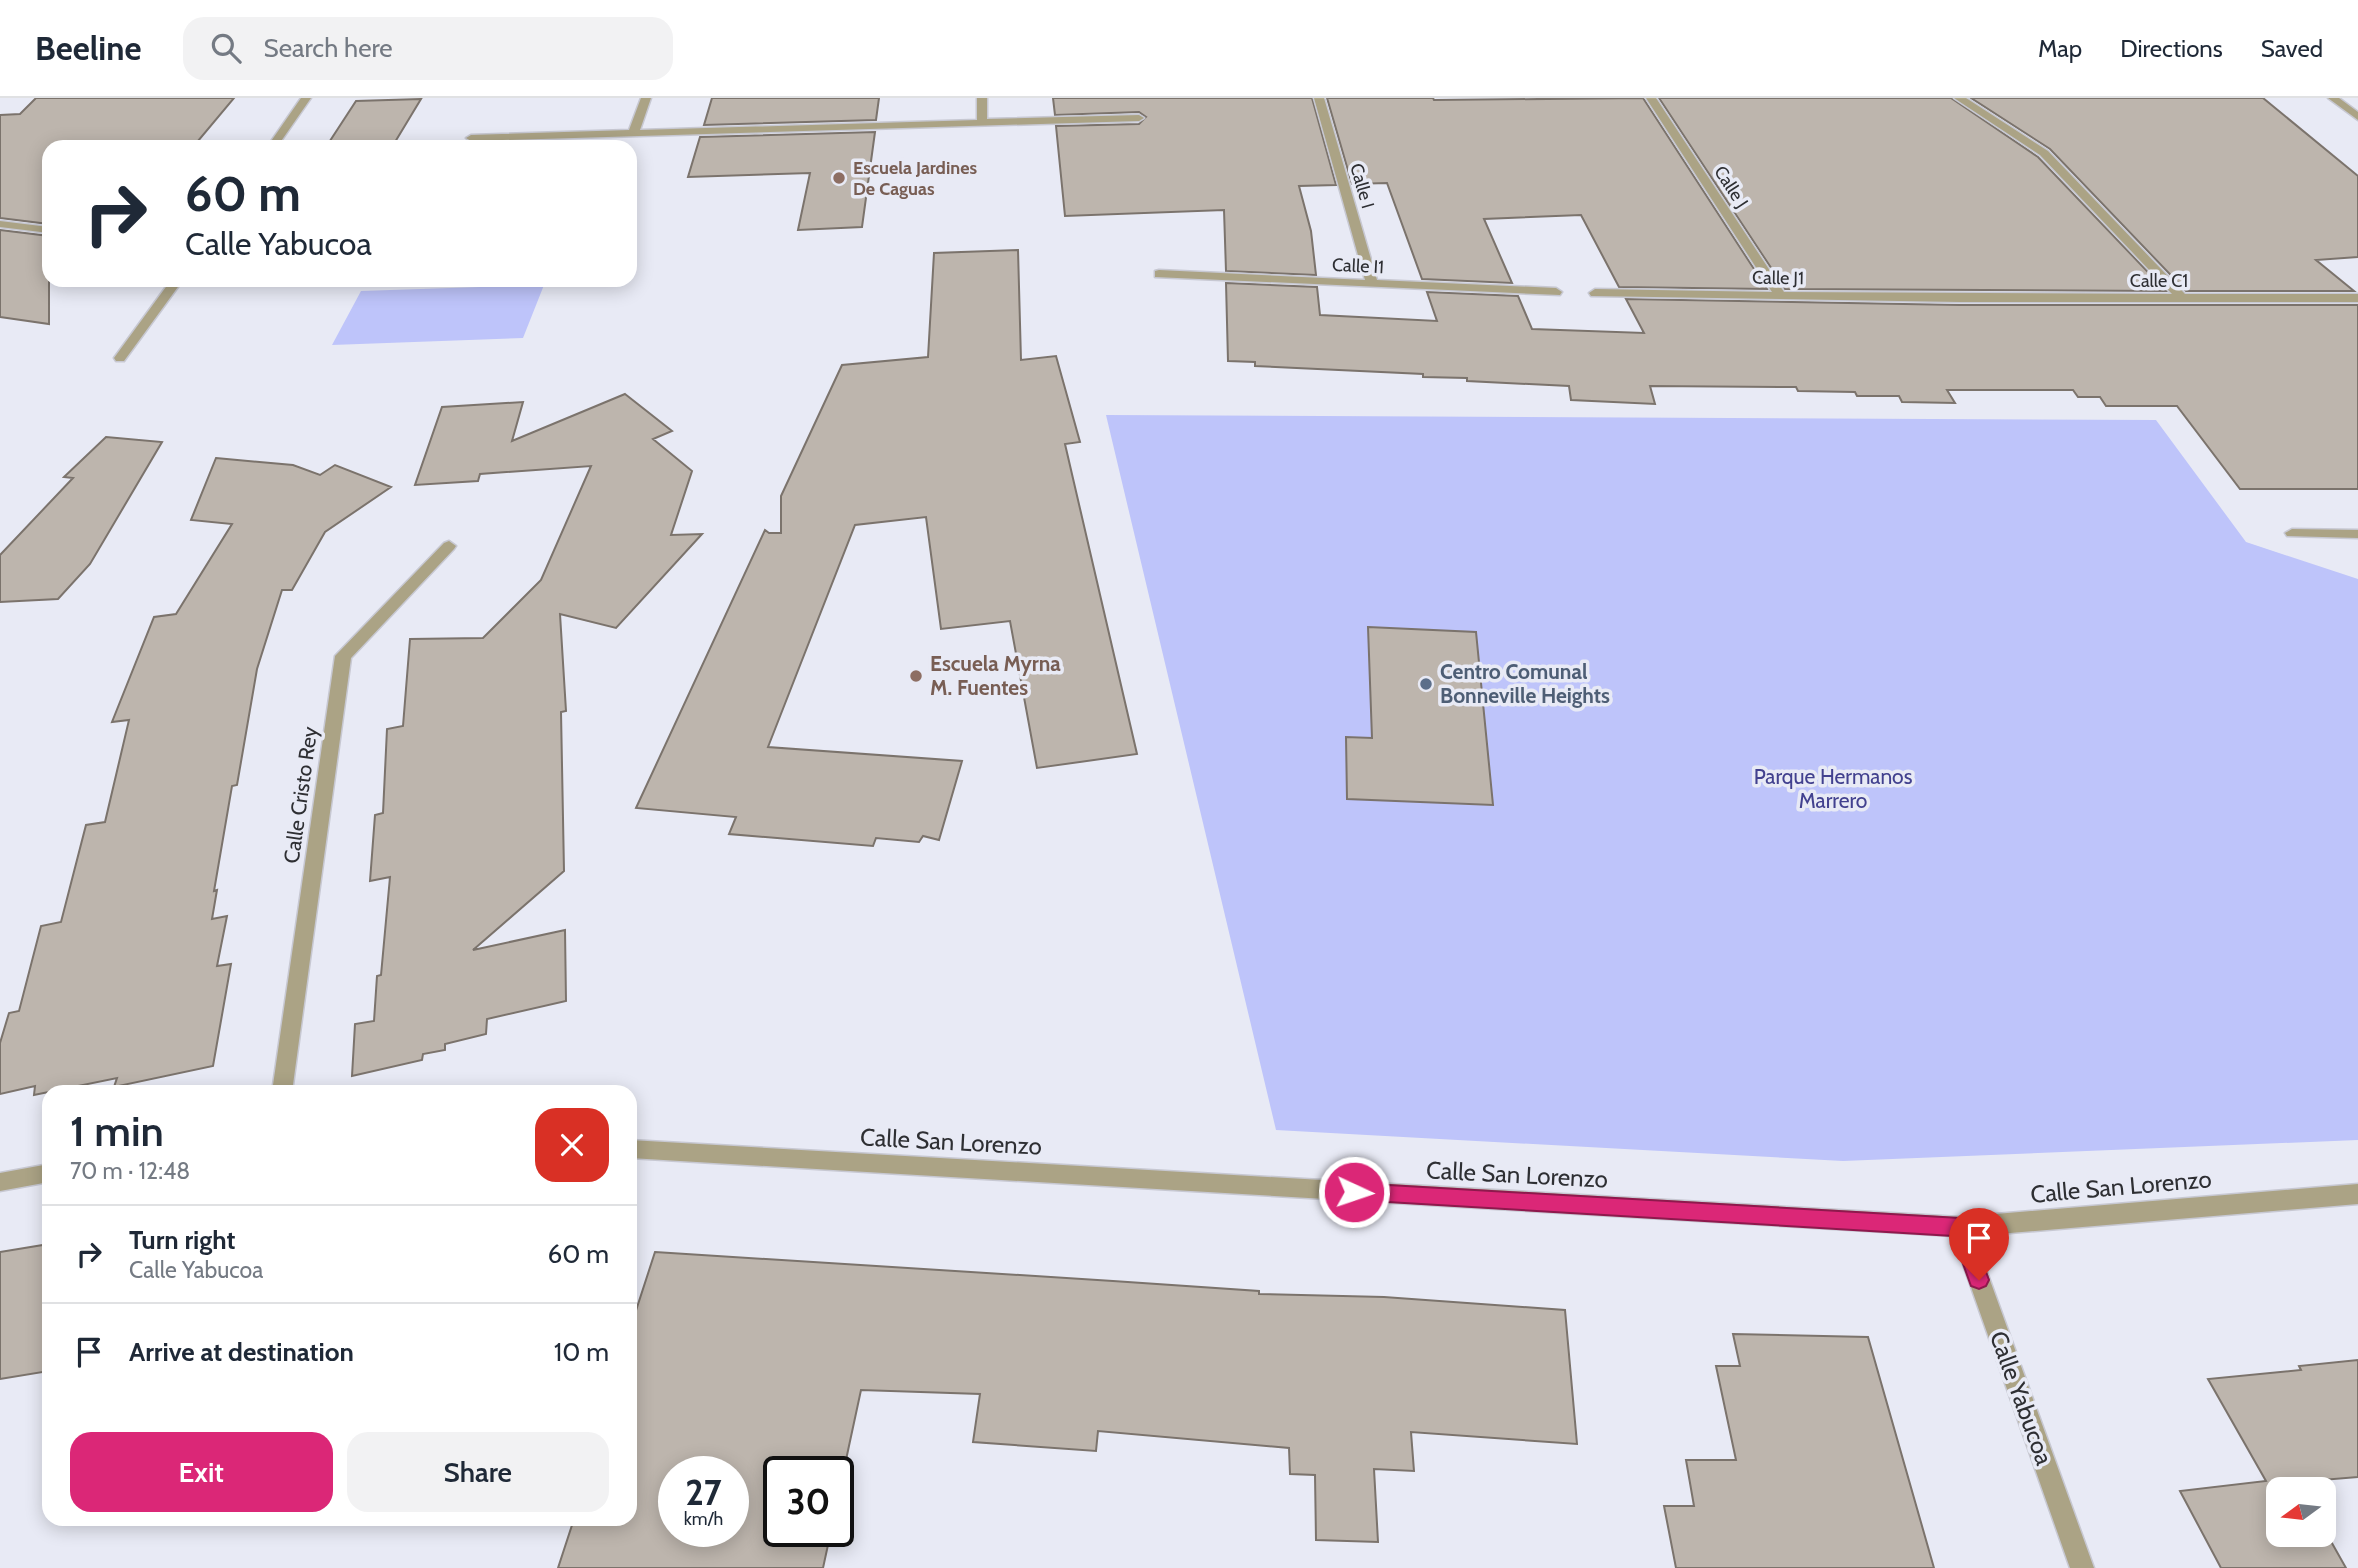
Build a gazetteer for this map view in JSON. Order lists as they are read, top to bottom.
{
  "streets": {
    "street": [
      "Calle I",
      "Calle J",
      "Calle I1",
      "Calle J1",
      "Calle C1",
      "Calle Cristo Rey",
      "Calle San Lorenzo",
      "Calle Yabucoa"
    ]
  },
  "crossings": [
    ["Calle I", "Calle I1"],
    ["Calle J", "Calle J1"],
    ["Calle J1", "Calle C1"],
    ["Calle San Lorenzo", "Calle Yabucoa"]
  ],
  "parks": ["Parque Hermanos Marrero"],
  "places": ["Escuela Jardines De Caguas", "Escuela Myrna M. Fuentes", "Centro Comunal Bonneville Heights"],
  "north": "left",
  "page": {
    "header": "Beeline",
    "search": "Search here",
    "nav": ["Map", "Directions", "Saved"],
    "turn": ["60 m", "Calle Yabucoa"],
    "heading": ["1 min", "70 m · 12:48"],
    "list": [
      {
        "name": "Turn right",
        "note": "Calle Yabucoa",
        "value": "60 m"
      },
      {
        "name": "Arrive at destination",
        "value": "10 m"
      }
    ],
    "buttons": ["Exit", "Share"],
    "speed": "27 km/h",
    "limit": "30"
  }
}
